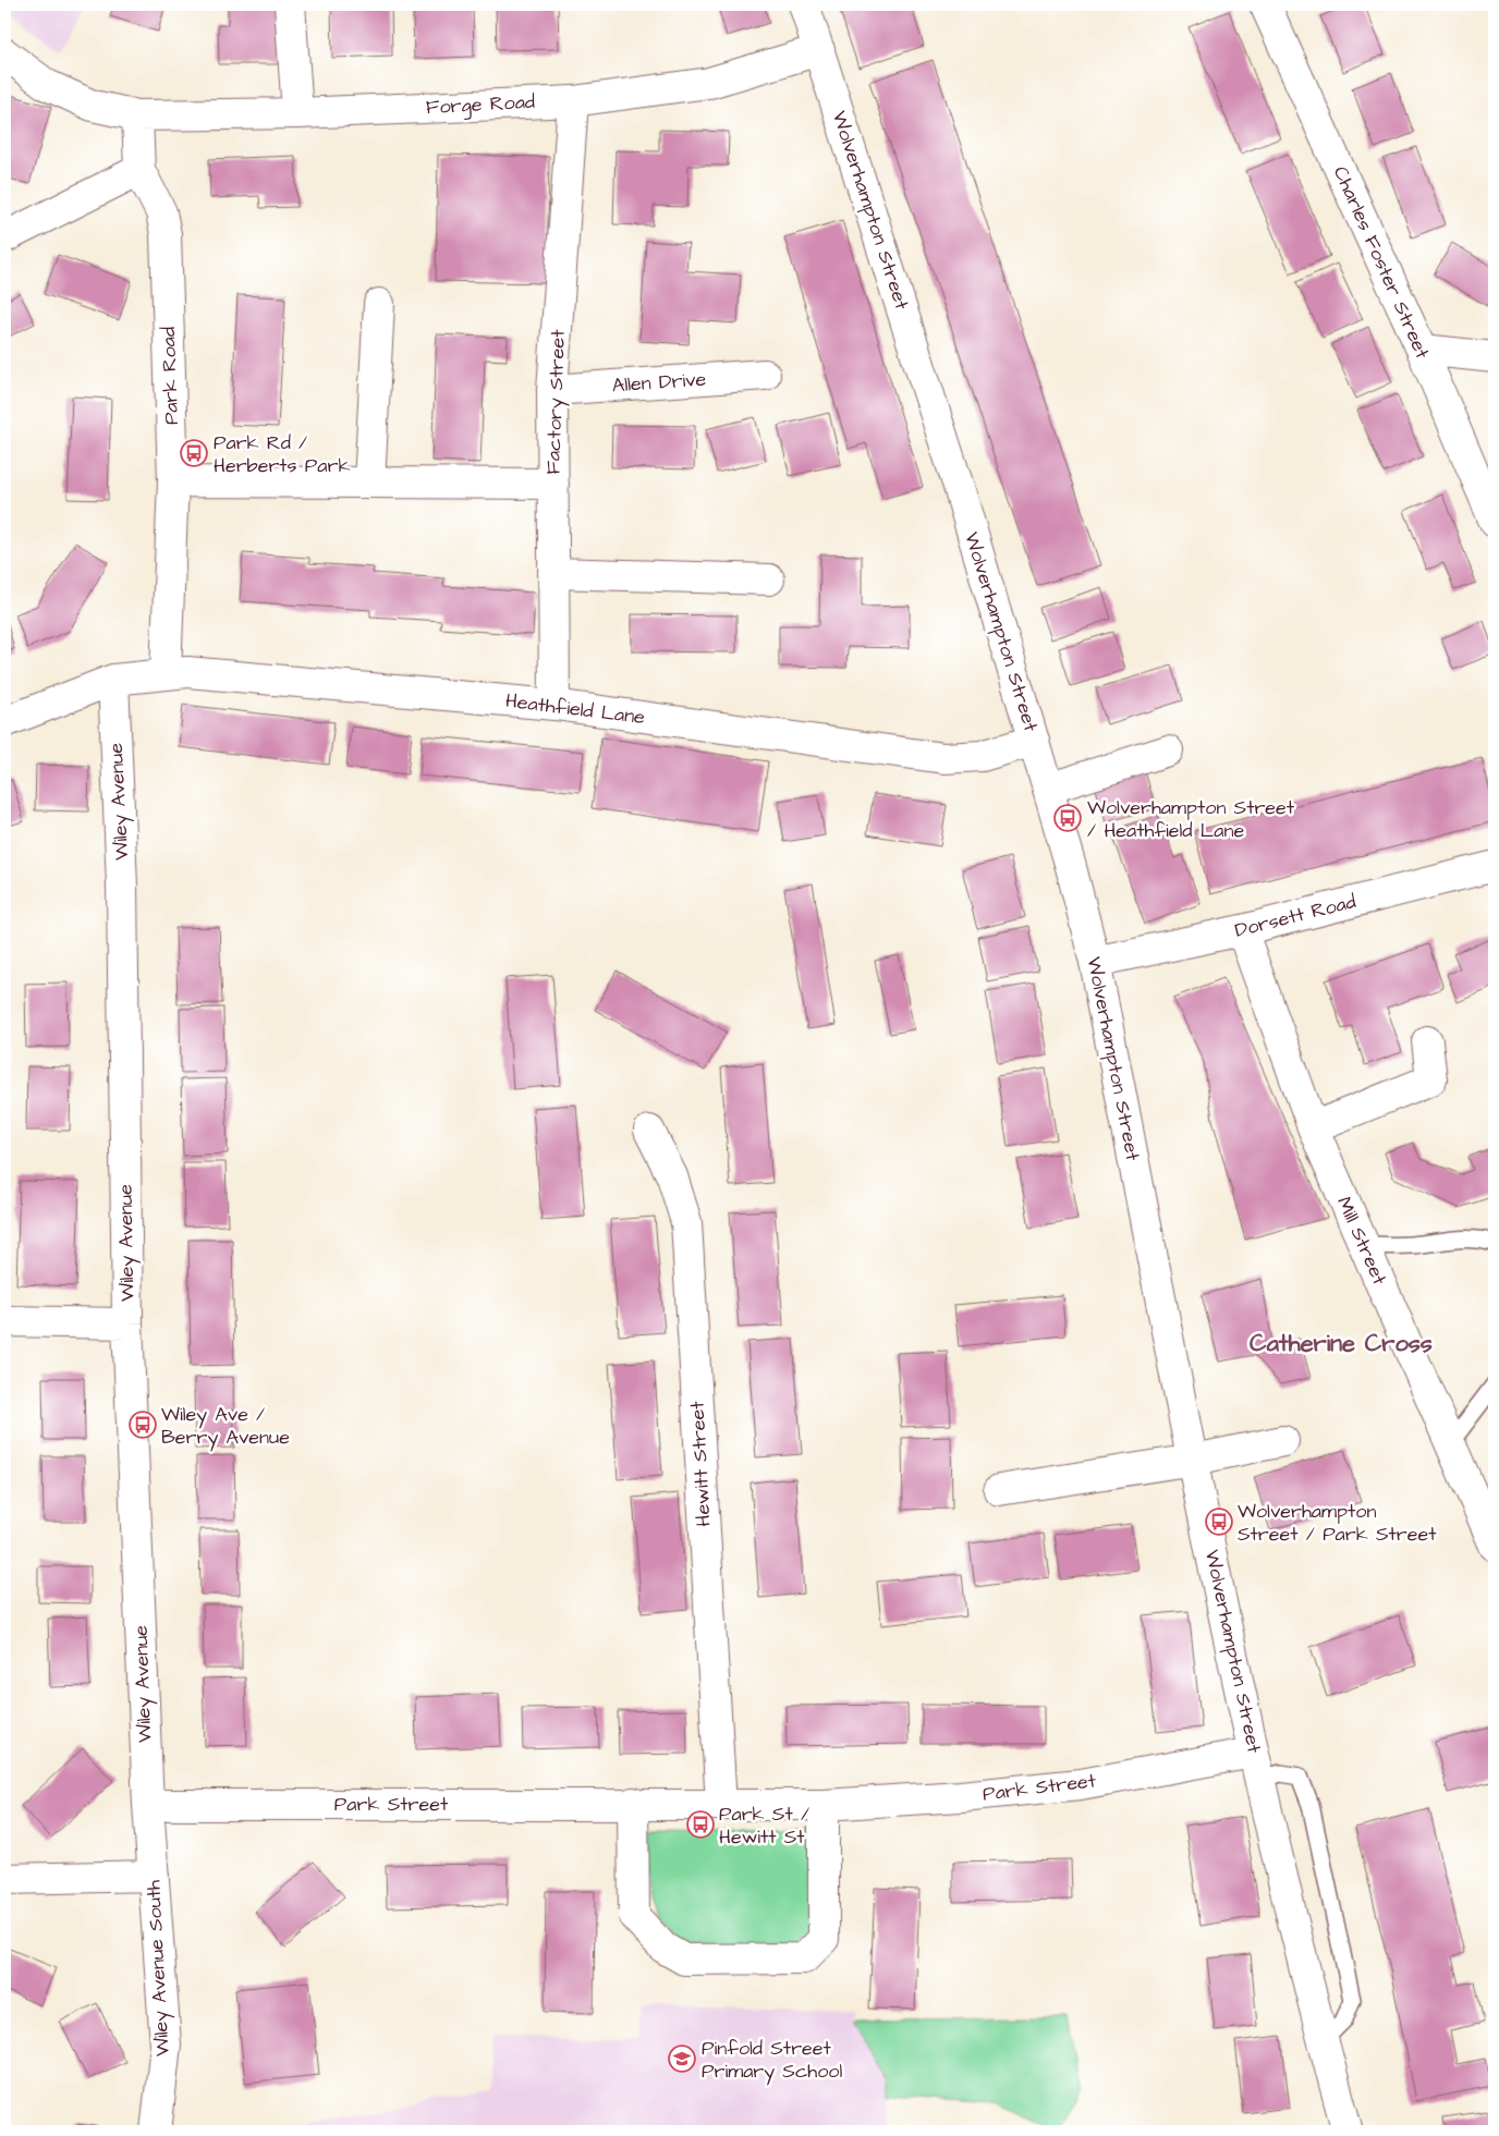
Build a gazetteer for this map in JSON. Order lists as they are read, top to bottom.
{
  "streets": {
    "street": [
      "Forge Road",
      "Wolverhampton Street",
      "Charles Foster Street",
      "Park Road",
      "Allen Drive",
      "Factory Street",
      "Heathfield Lane",
      "Wiley Avenue",
      "Dorsett Road",
      "Mill Street",
      "Hewitt Street",
      "Park Street",
      "Wiley Avenue South"
    ]
  },
  "crossings": [
    ["Forge Road", "Wolverhampton Street"],
    ["Forge Road", "Park Road"],
    ["Forge Road", "Factory Street"],
    ["Wolverhampton Street", "Heathfield Lane"],
    ["Wolverhampton Street", "Dorsett Road"],
    ["Wolverhampton Street", "Park Street"],
    ["Park Road", "Heathfield Lane"],
    ["Allen Drive", "Factory Street"],
    ["Factory Street", "Heathfield Lane"],
    ["Heathfield Lane", "Wiley Avenue"],
    ["Wiley Avenue", "Park Street"],
    ["Wiley Avenue", "Wiley Avenue South"],
    ["Dorsett Road", "Mill Street"],
    ["Hewitt Street", "Park Street"],
    ["Park Street", "Wiley Avenue South"]
  ],
  "districts": ["Catherine Cross"],
  "places": {
    "bus stop": [
      "Park Rd / Herberts Park",
      "Wolverhampton Street / Heathfield Lane",
      "Wiley Ave / Berry Avenue",
      "Wolverhampton Street / Park Street",
      "Park St / Hewitt St"
    ],
    "school or university": ["Pinfold Street Primary School"]
  }
}
